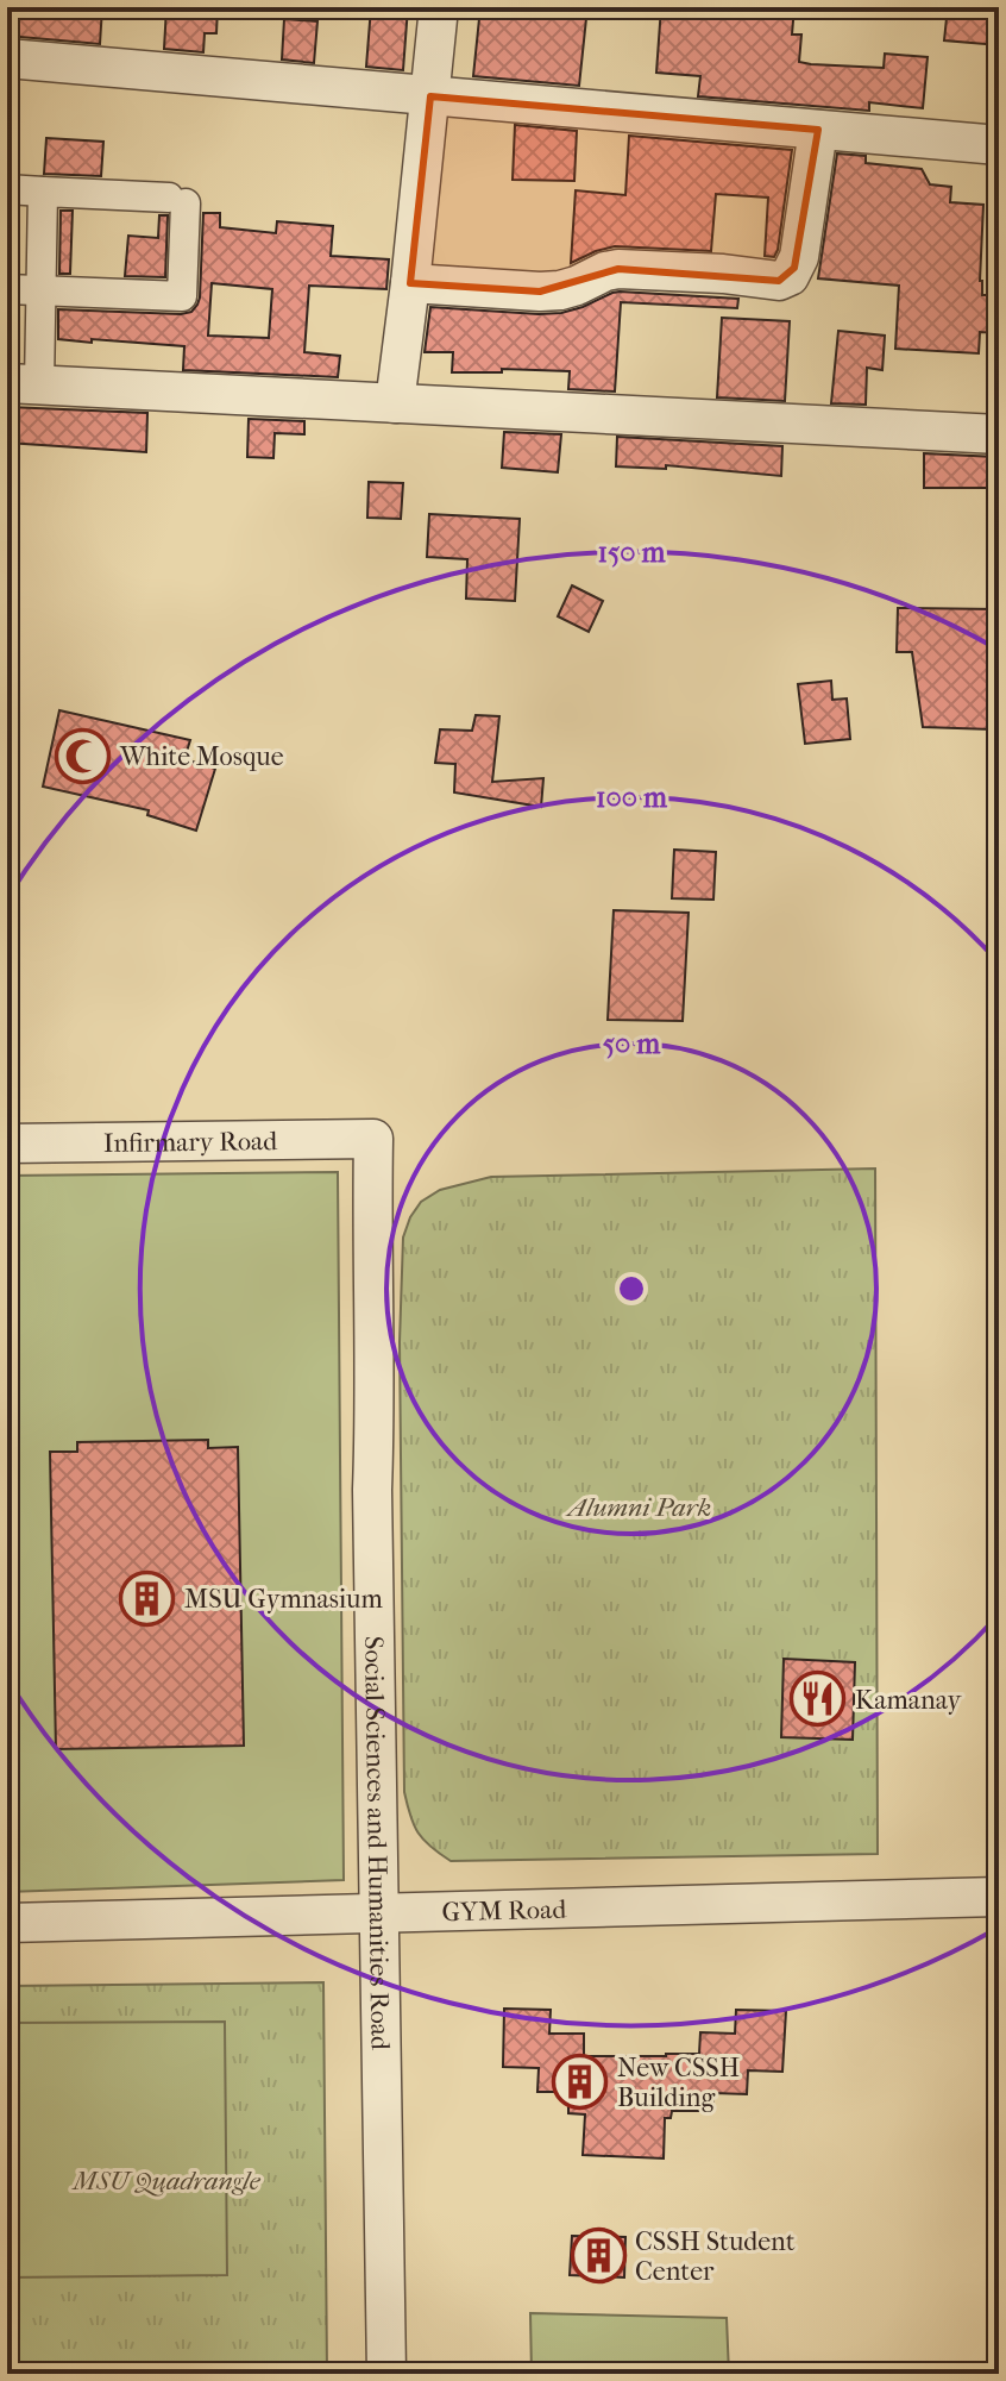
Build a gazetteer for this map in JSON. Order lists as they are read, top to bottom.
{
  "streets": {
    "street": ["Infirmary Road", "Social Sciences and Humanities Road", "GYM Road"]
  },
  "crossings": [
    ["Infirmary Road", "Social Sciences and Humanities Road"],
    ["Social Sciences and Humanities Road", "GYM Road"]
  ],
  "parks": ["Alumni Park", "MSU Quadrangle"],
  "places": {
    "mosque": ["White Mosque"],
    "building": ["MSU Gymnasium", "New CSSH Building", "CSSH Student Center"],
    "restaurant": ["Kamanay"]
  },
  "rings": ["150 m", "100 m", "50 m"]
}
